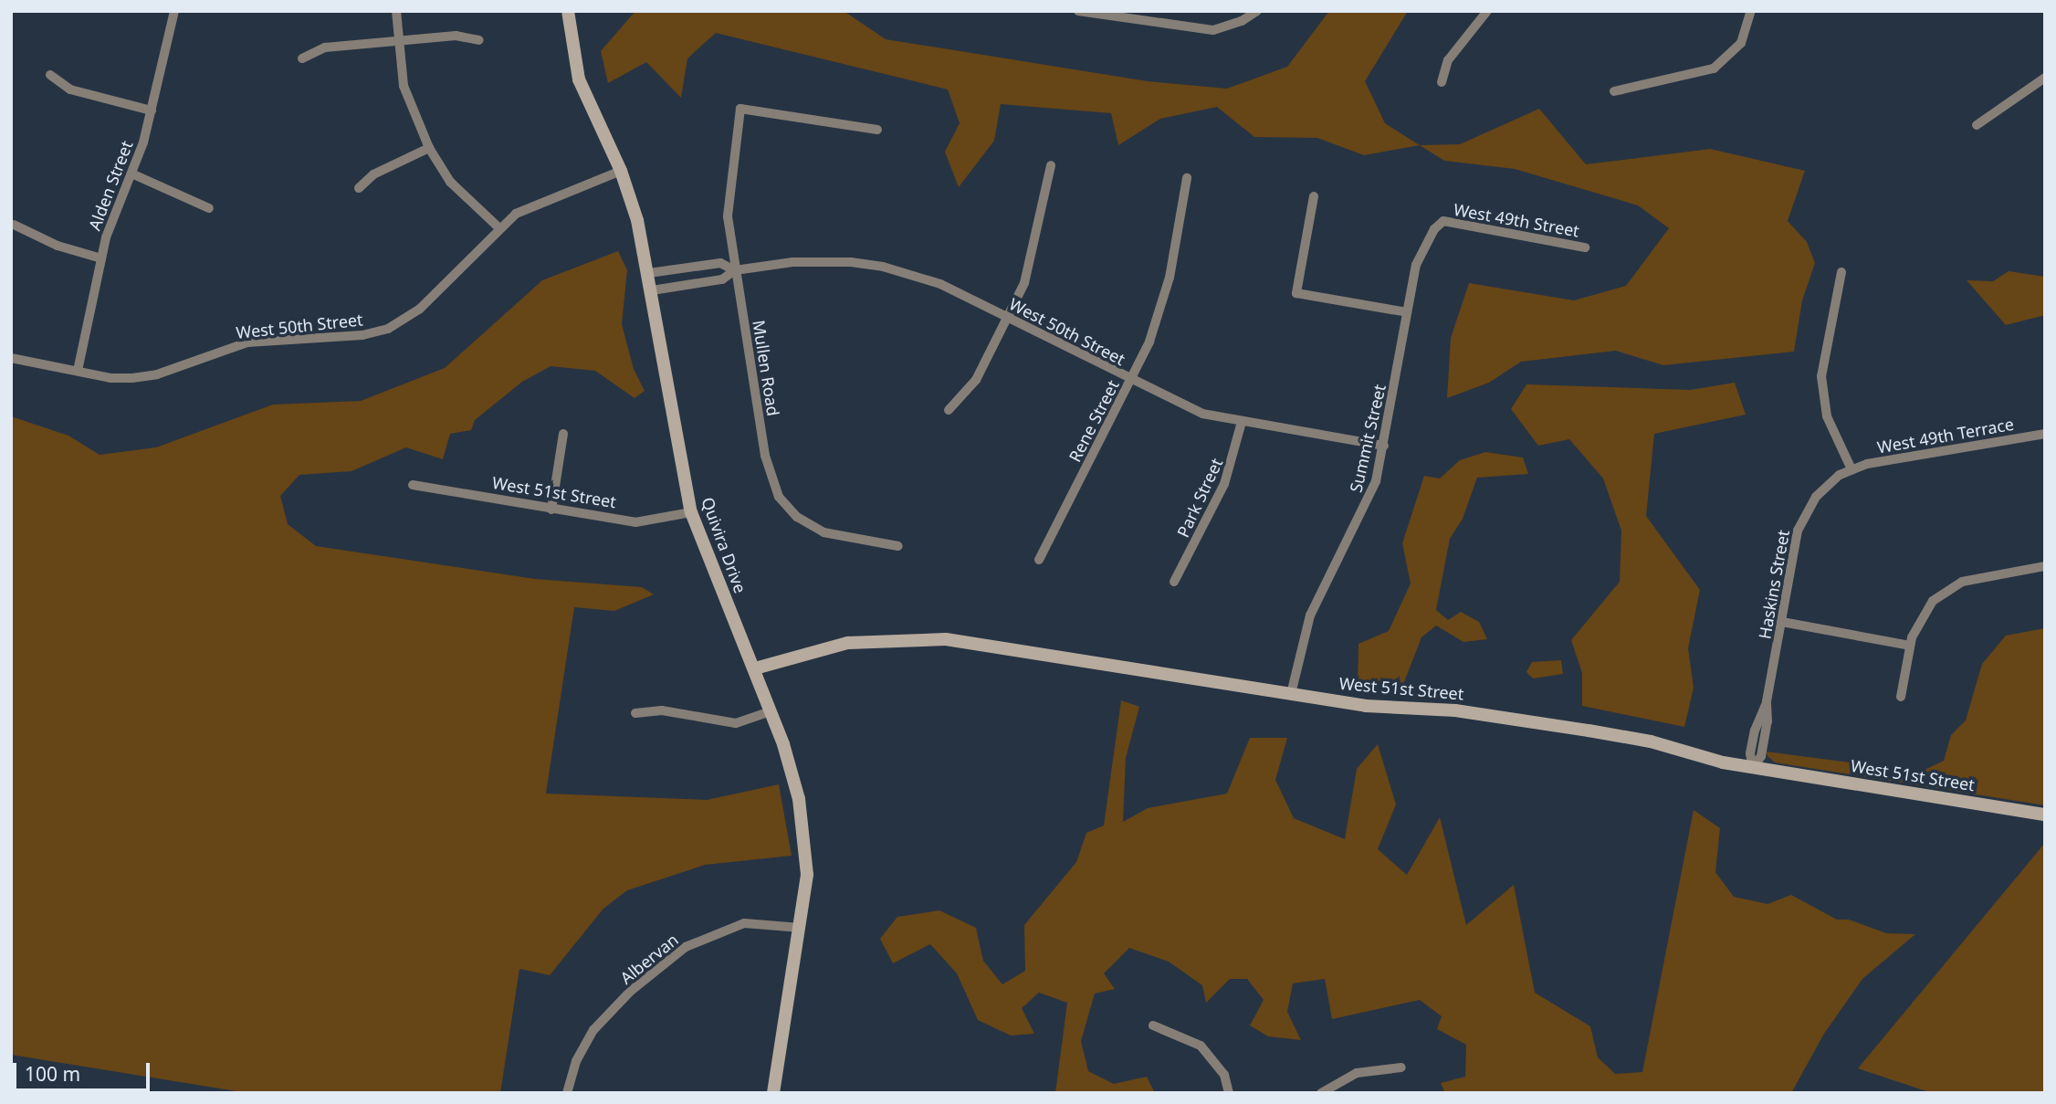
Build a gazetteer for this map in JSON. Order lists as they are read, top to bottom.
{
  "streets": {
    "street": [
      "Alden Street",
      "West 49th Street",
      "West 50th Street",
      "Mullen Road",
      "Rene Street",
      "West 49th Terrace",
      "Summit Street",
      "West 51st Street",
      "Park Street",
      "Quivira Drive",
      "Haskins Street",
      "Albervan"
    ]
  },
  "crossings": [
    ["Alden Street", "West 50th Street"],
    ["West 49th Street", "Summit Street"],
    ["West 50th Street", "Mullen Road"],
    ["West 50th Street", "Rene Street"],
    ["West 50th Street", "Summit Street"],
    ["West 50th Street", "Park Street"],
    ["West 50th Street", "Quivira Drive"],
    ["West 49th Terrace", "Haskins Street"],
    ["Summit Street", "West 51st Street"],
    ["West 51st Street", "Quivira Drive"],
    ["West 51st Street", "Haskins Street"],
    ["Quivira Drive", "Albervan"]
  ],
  "scale_bar": "100 m"
}
